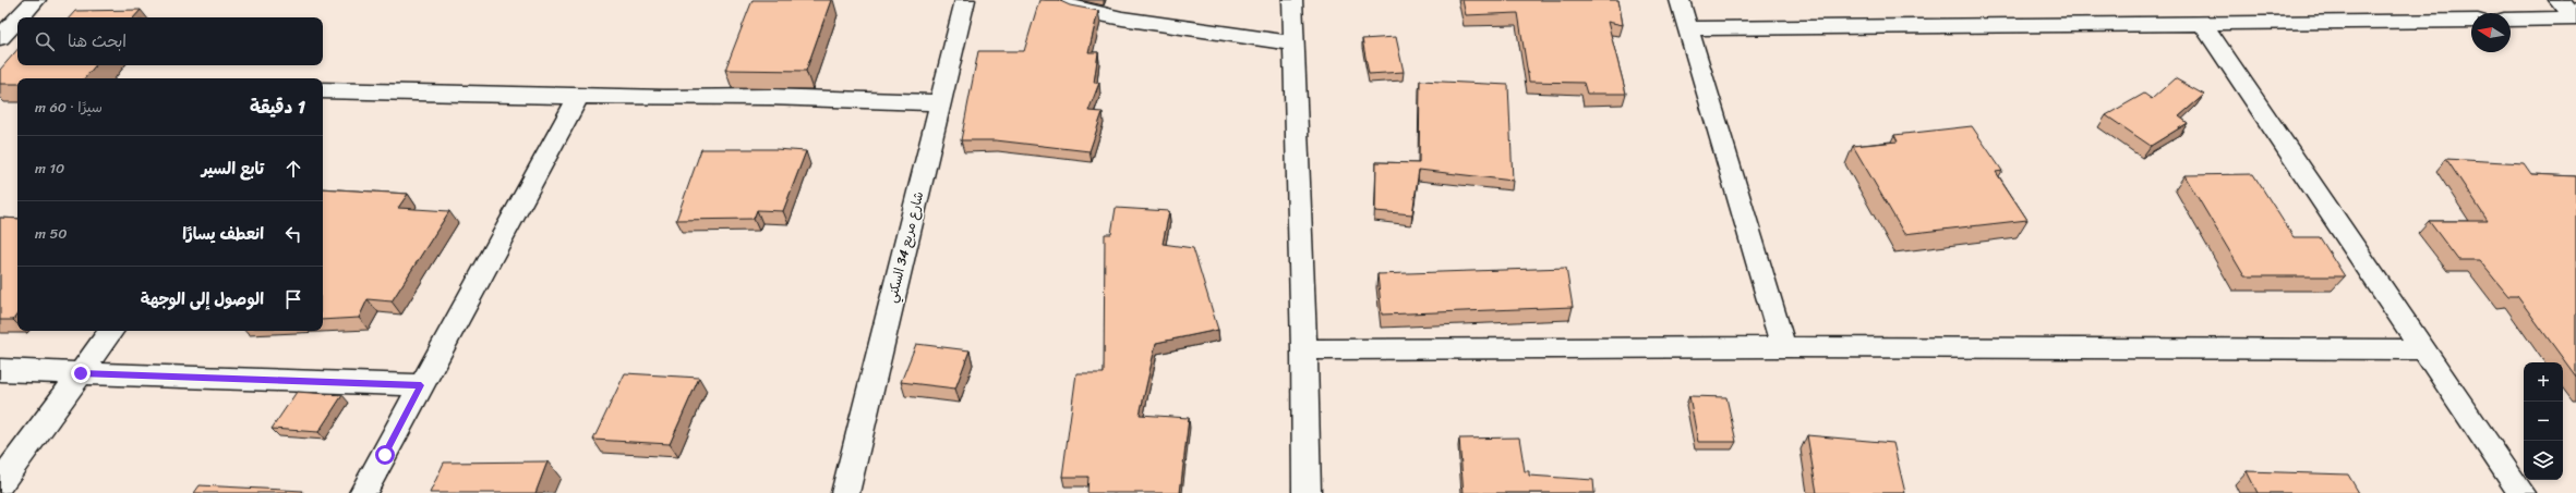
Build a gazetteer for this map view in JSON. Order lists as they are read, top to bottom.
{
  "streets": {
    "street": ["شارع مربع 34 السكني"]
  },
  "north": "left",
  "page": {
    "search": "ابحث هنا",
    "heading": ["1 دقيقة", "سيرًا · 60 m"],
    "list": [
      ["تابع السير", "10 m"],
      ["انعطف يسارًا", "50 m"],
      "الوصول إلى الوجهة"
    ],
    "map_buttons": ["+", "−"]
  }
}
